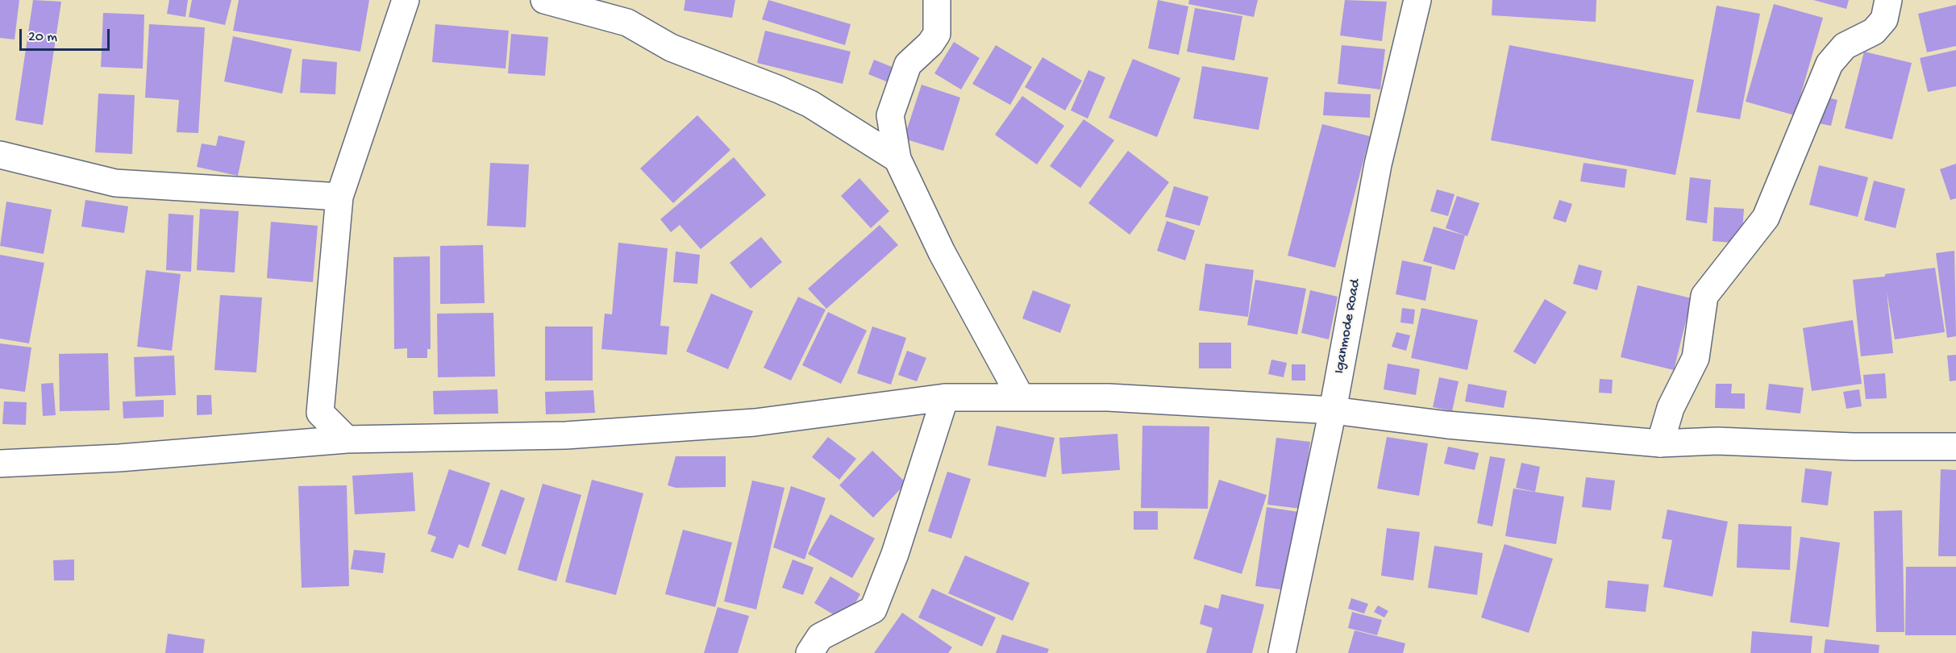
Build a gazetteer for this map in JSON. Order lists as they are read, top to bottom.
{
  "streets": {
    "street": ["Iganmode Road"]
  },
  "scale_bar": "20 m"
}
